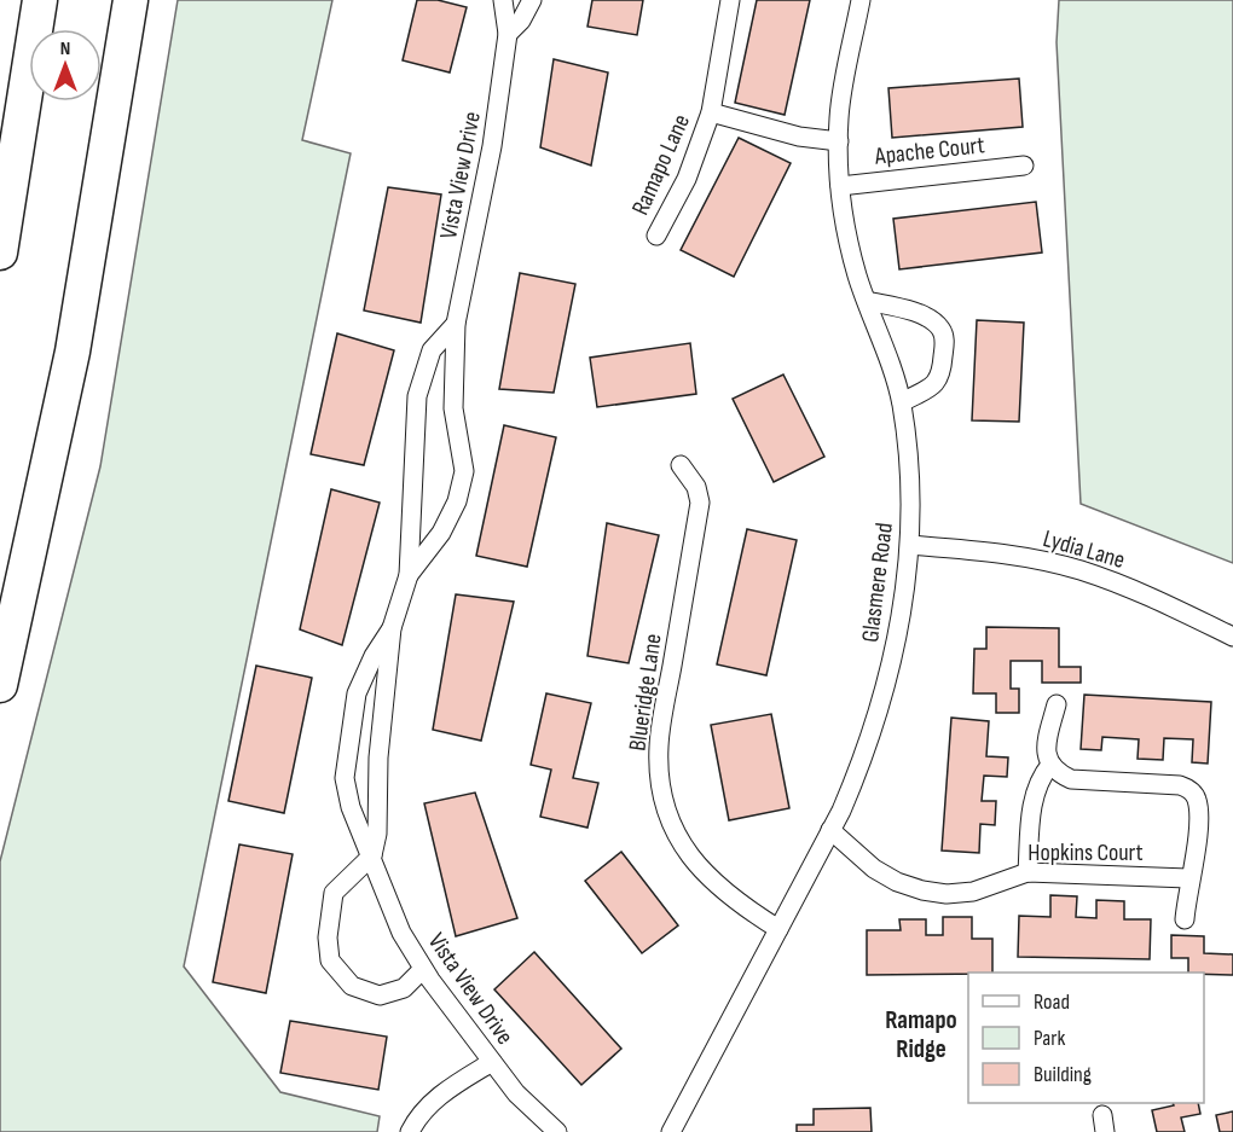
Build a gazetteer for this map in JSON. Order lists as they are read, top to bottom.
{
  "streets": {
    "street": [
      "Apache Court",
      "Ramapo Lane",
      "Vista View Drive",
      "Lydia Lane",
      "Glasmere Road",
      "Blueridge Lane",
      "Hopkins Court"
    ]
  },
  "crossings": [
    ["Apache Court", "Glasmere Road"],
    ["Ramapo Lane", "Glasmere Road"],
    ["Lydia Lane", "Glasmere Road"],
    ["Glasmere Road", "Blueridge Lane"],
    ["Glasmere Road", "Hopkins Court"]
  ],
  "districts": ["Ramapo Ridge"],
  "legend": ["Road", "Park", "Building"],
  "north": "top"
}
